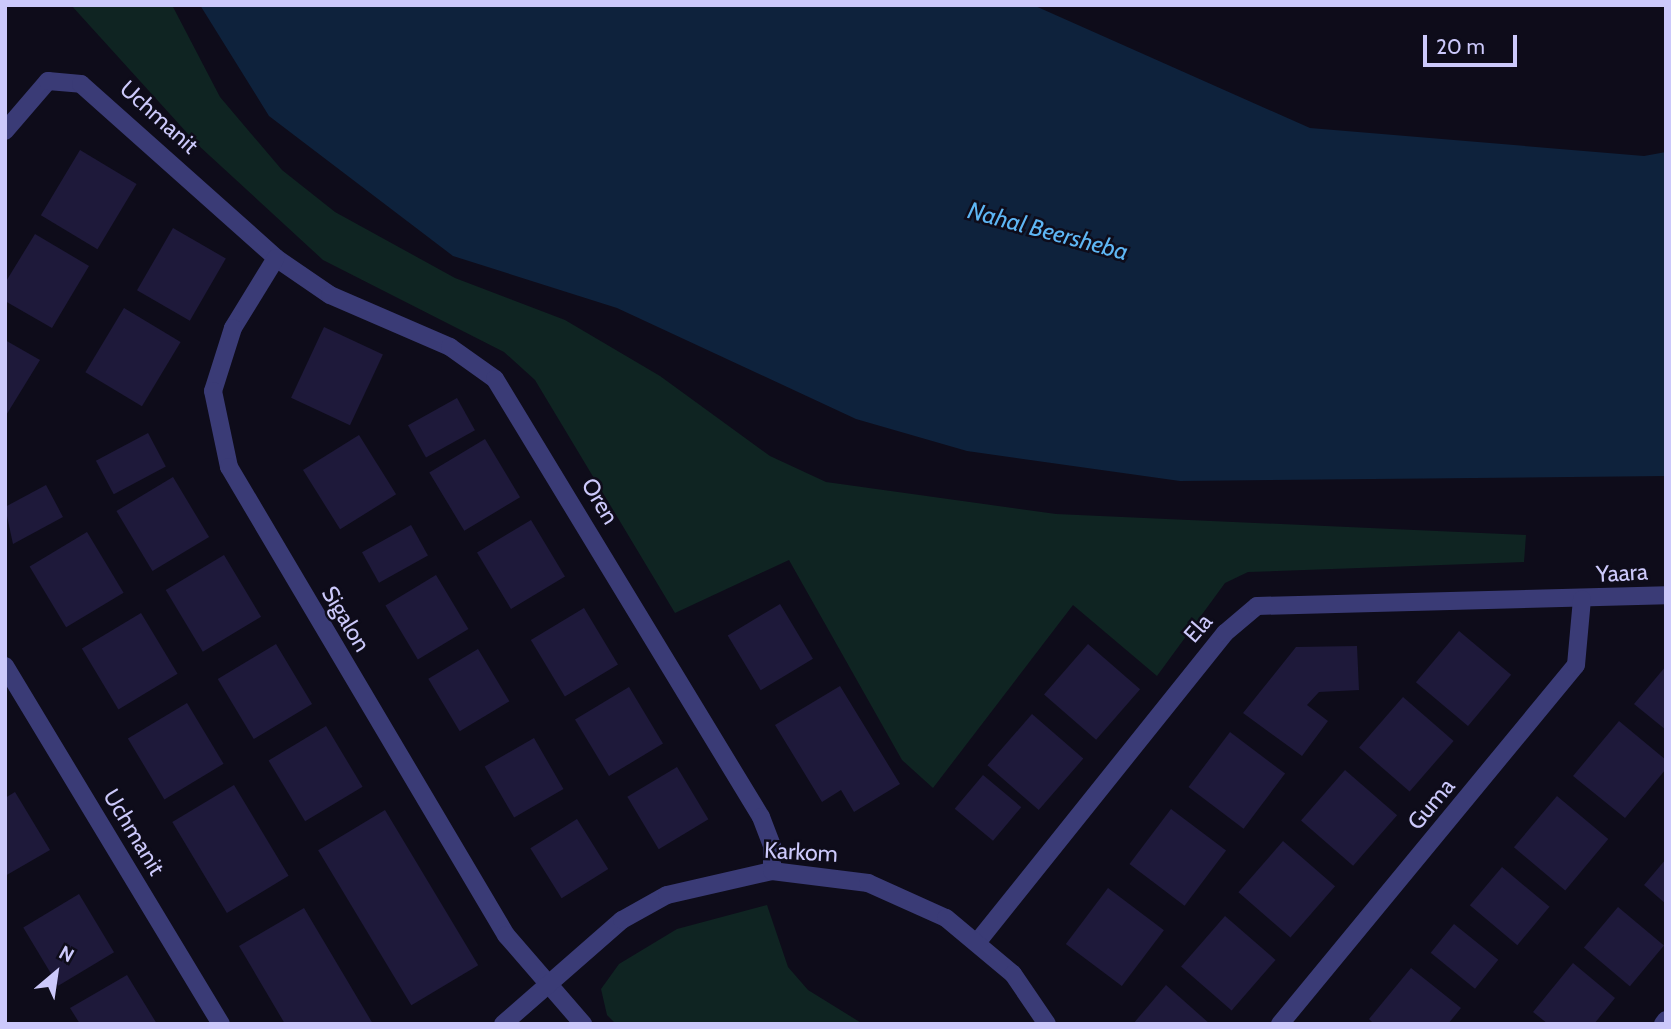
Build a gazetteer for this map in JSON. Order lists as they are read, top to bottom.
{
  "streets": {
    "street": [
      "Uchmanit",
      "Oren",
      "Yaara",
      "Sigalon",
      "Ela",
      "Guma",
      "Karkom"
    ]
  },
  "crossings": [
    ["Uchmanit", "Oren"],
    ["Uchmanit", "Sigalon"],
    ["Oren", "Sigalon"],
    ["Oren", "Karkom"],
    ["Yaara", "Ela"],
    ["Yaara", "Guma"],
    ["Sigalon", "Karkom"],
    ["Ela", "Guma"],
    ["Ela", "Karkom"]
  ],
  "water": ["Nahal Beersheba"],
  "scale_bar": "20 m",
  "north": "top right"
}
